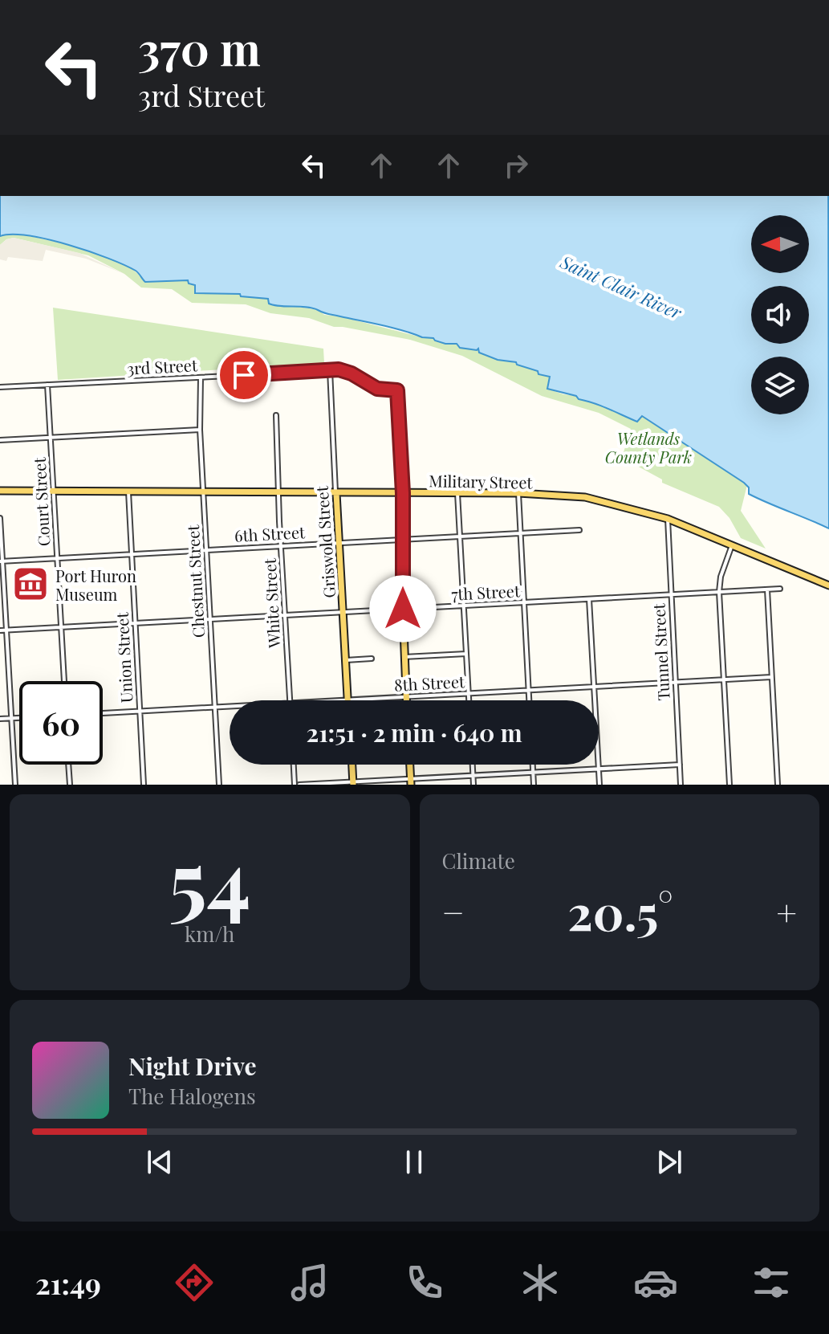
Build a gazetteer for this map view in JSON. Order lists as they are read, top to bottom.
{
  "streets": {
    "main road": ["Military Street", "Griswold Street"],
    "street": [
      "3rd Street",
      "Court Street",
      "6th Street",
      "Chestnut Street",
      "7th Street",
      "White Street",
      "Tunnel Street",
      "Union Street",
      "8th Street"
    ]
  },
  "crossings": [
    ["3rd Street", "Military Street"],
    ["3rd Street", "Court Street"],
    ["3rd Street", "Griswold Street"],
    ["3rd Street", "Chestnut Street"],
    ["Military Street", "Court Street"],
    ["Military Street", "Griswold Street"],
    ["Military Street", "Chestnut Street"],
    ["Military Street", "White Street"],
    ["Military Street", "Tunnel Street"],
    ["Military Street", "Union Street"],
    ["Court Street", "6th Street"],
    ["Court Street", "7th Street"],
    ["6th Street", "Griswold Street"],
    ["6th Street", "Chestnut Street"],
    ["6th Street", "White Street"],
    ["6th Street", "Union Street"],
    ["Griswold Street", "7th Street"],
    ["Griswold Street", "8th Street"],
    ["Chestnut Street", "7th Street"],
    ["Chestnut Street", "8th Street"],
    ["7th Street", "White Street"],
    ["7th Street", "Tunnel Street"],
    ["7th Street", "Union Street"],
    ["Tunnel Street", "8th Street"],
    ["Union Street", "8th Street"]
  ],
  "water": ["Saint Clair River"],
  "parks": ["Wetlands County Park"],
  "places": {
    "museum": ["Port Huron Museum"]
  },
  "north": "left",
  "page": {
    "turn": ["370 m", "3rd Street"],
    "limit": "60",
    "trip": "21:51 · 2 min · 640 m",
    "tile": [
      ["54", "km/h"],
      "Climate"
    ],
    "heat": ["−", "20.5°", "+"],
    "song": ["Night Drive", "The Halogens"],
    "tabs": "21:49"
  }
}
